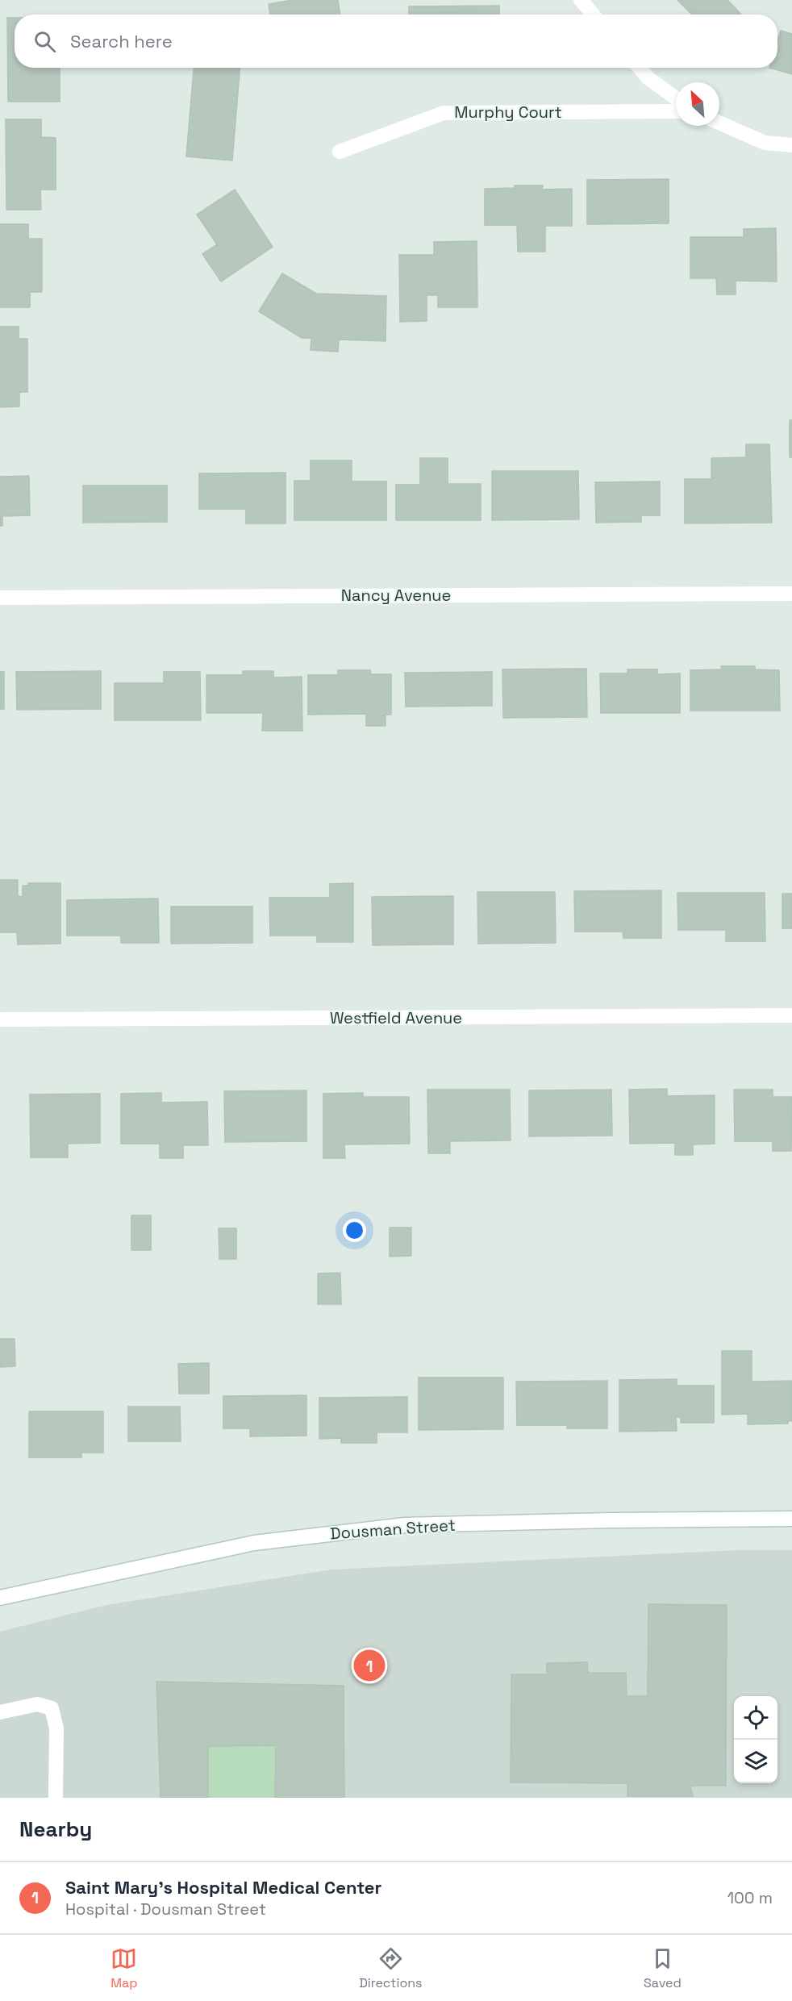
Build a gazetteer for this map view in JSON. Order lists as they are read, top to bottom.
{
  "streets": {
    "street": [
      "Murphy Court",
      "Nancy Avenue",
      "Westfield Avenue",
      "Dousman Street"
    ]
  },
  "north": "top left",
  "page": {
    "search": "Search here",
    "pins": "1",
    "heading": "Nearby",
    "list": [
      {
        "mark": "1",
        "name": "Saint Mary's Hospital Medical Center",
        "note": "Hospital · Dousman Street",
        "value": "100 m"
      }
    ],
    "nav": ["Map", "Directions", "Saved"]
  }
}
